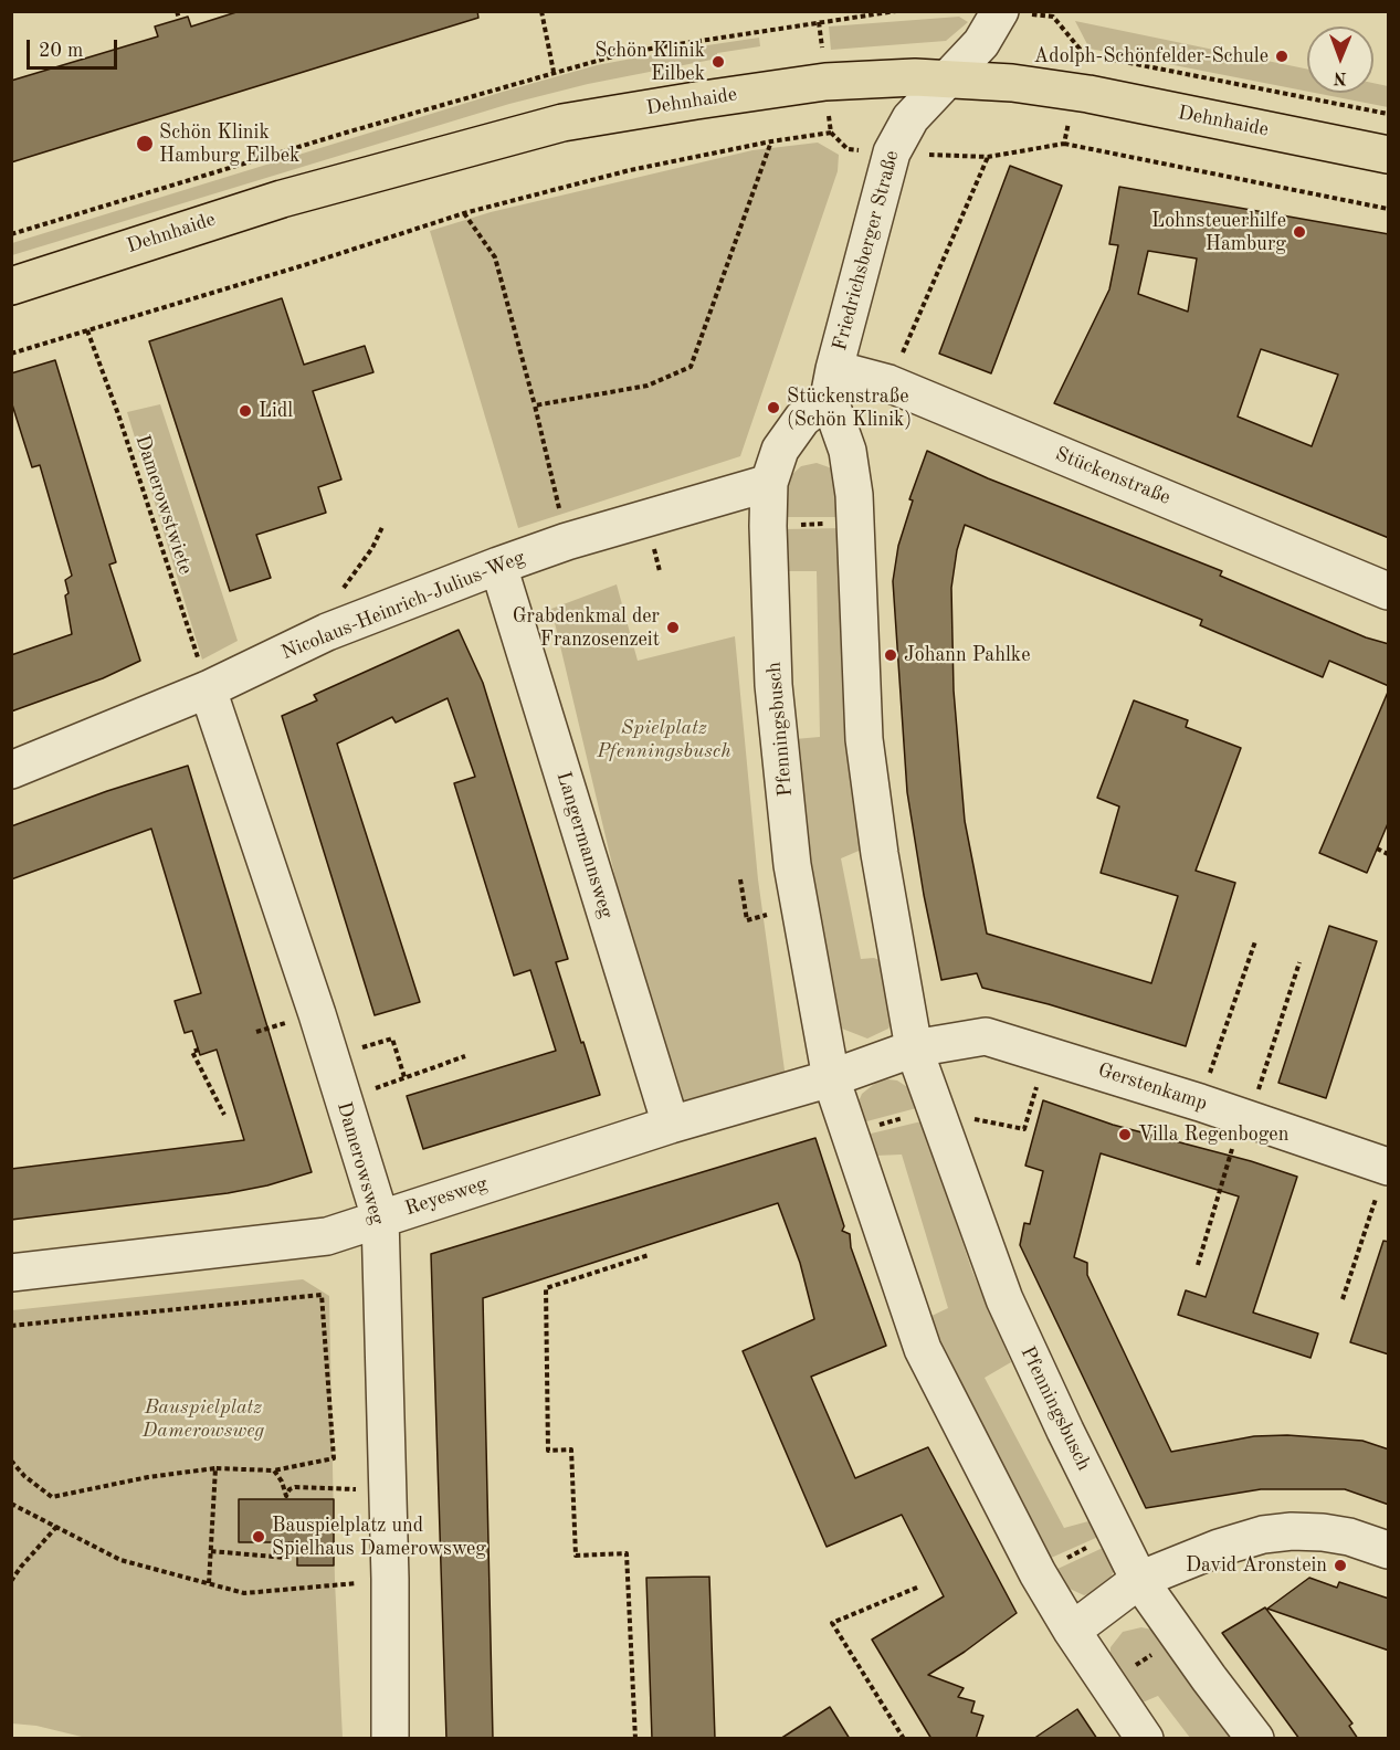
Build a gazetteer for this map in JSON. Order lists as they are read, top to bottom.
{
  "streets": {
    "main road": ["Dehnhaide"],
    "street": [
      "Friedrichsberger Straße",
      "Stückenstraße",
      "Nicolaus-Heinrich-Julius-Weg",
      "Pfenningsbusch",
      "Langermannsweg",
      "Gerstenkamp",
      "Damerowsweg",
      "Reyesweg"
    ],
    "path": ["Damerowstwiete"]
  },
  "crossings": [
    ["Dehnhaide", "Friedrichsberger Straße"],
    ["Friedrichsberger Straße", "Stückenstraße"],
    ["Friedrichsberger Straße", "Pfenningsbusch"],
    ["Stückenstraße", "Pfenningsbusch"],
    ["Damerowstwiete", "Nicolaus-Heinrich-Julius-Weg"],
    ["Damerowstwiete", "Damerowsweg"],
    ["Nicolaus-Heinrich-Julius-Weg", "Pfenningsbusch"],
    ["Nicolaus-Heinrich-Julius-Weg", "Langermannsweg"],
    ["Nicolaus-Heinrich-Julius-Weg", "Damerowsweg"],
    ["Pfenningsbusch", "Gerstenkamp"],
    ["Pfenningsbusch", "Reyesweg"],
    ["Langermannsweg", "Reyesweg"],
    ["Damerowsweg", "Reyesweg"]
  ],
  "parks": ["Spielplatz Pfenningsbusch", "Bauspielplatz Damerowsweg"],
  "places": [
    "Adolph-Schönfelder-Schule",
    "Schön Klinik Eilbek",
    "Schön Klinik Hamburg Eilbek",
    "Lohnsteuerhilfe Hamburg",
    "Stückenstraße (Schön Klinik)",
    "Lidl",
    "Grabdenkmal der Franzosenzeit",
    "Johann Pahlke",
    "Villa Regenbogen",
    "Bauspielplatz und Spielhaus Damerowsweg",
    "David Aronstein"
  ],
  "scale_bar": "20 m",
  "north": "bottom"
}
